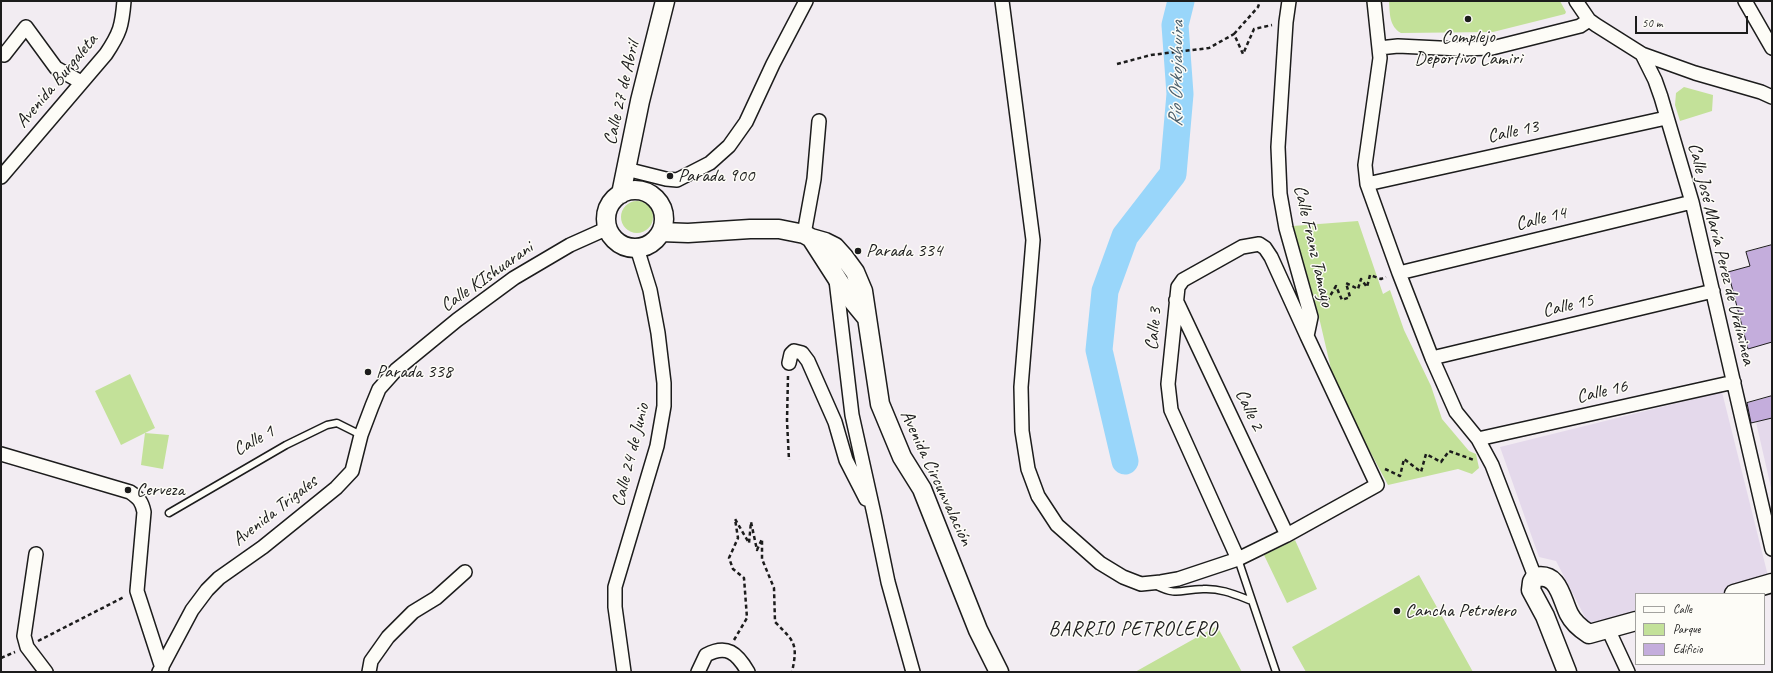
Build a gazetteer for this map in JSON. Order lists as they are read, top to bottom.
{
  "streets": {
    "main road": ["Calle 27 de Abril", "Avenida Circunvalación"],
    "street": [
      "Avenida Burgaleta",
      "Calle 13",
      "Calle 14",
      "Calle Franz Tamayo",
      "Calle José María Perez de Urdininea",
      "Calle KIshuarani",
      "Calle 15",
      "Calle 3",
      "Calle 16",
      "Calle 2",
      "Calle 24 de Junio",
      "Avenida Trigales"
    ],
    "lane": ["Calle 1"]
  },
  "crossings": [
    ["Calle 27 de Abril", "Calle KIshuarani"],
    ["Calle 27 de Abril", "Calle 24 de Junio"],
    ["Calle 27 de Abril", "Avenida Circunvalación"],
    ["Calle 13", "Calle José María Perez de Urdininea"],
    ["Calle 14", "Calle José María Perez de Urdininea"],
    ["Calle Franz Tamayo", "Calle 3"],
    ["Calle José María Perez de Urdininea", "Calle 15"],
    ["Calle José María Perez de Urdininea", "Calle 16"],
    ["Calle KIshuarani", "Calle 24 de Junio"],
    ["Calle KIshuarani", "Avenida Circunvalación"],
    ["Calle KIshuarani", "Avenida Trigales"],
    ["Calle 3", "Calle 2"],
    ["Calle 1", "Avenida Trigales"],
    ["Calle 24 de Junio", "Avenida Circunvalación"]
  ],
  "districts": ["BARRIO PETROLERO"],
  "water": ["Río Orkojahuira"],
  "places": [
    "Complejo Deportivo Camiri",
    "Parada 900",
    "Parada 334",
    "Parada 338",
    "Cerveza",
    "Cancha Petrolero"
  ],
  "legend": ["Calle", "Parque", "Edificio"],
  "scale_bar": "50 m"
}
